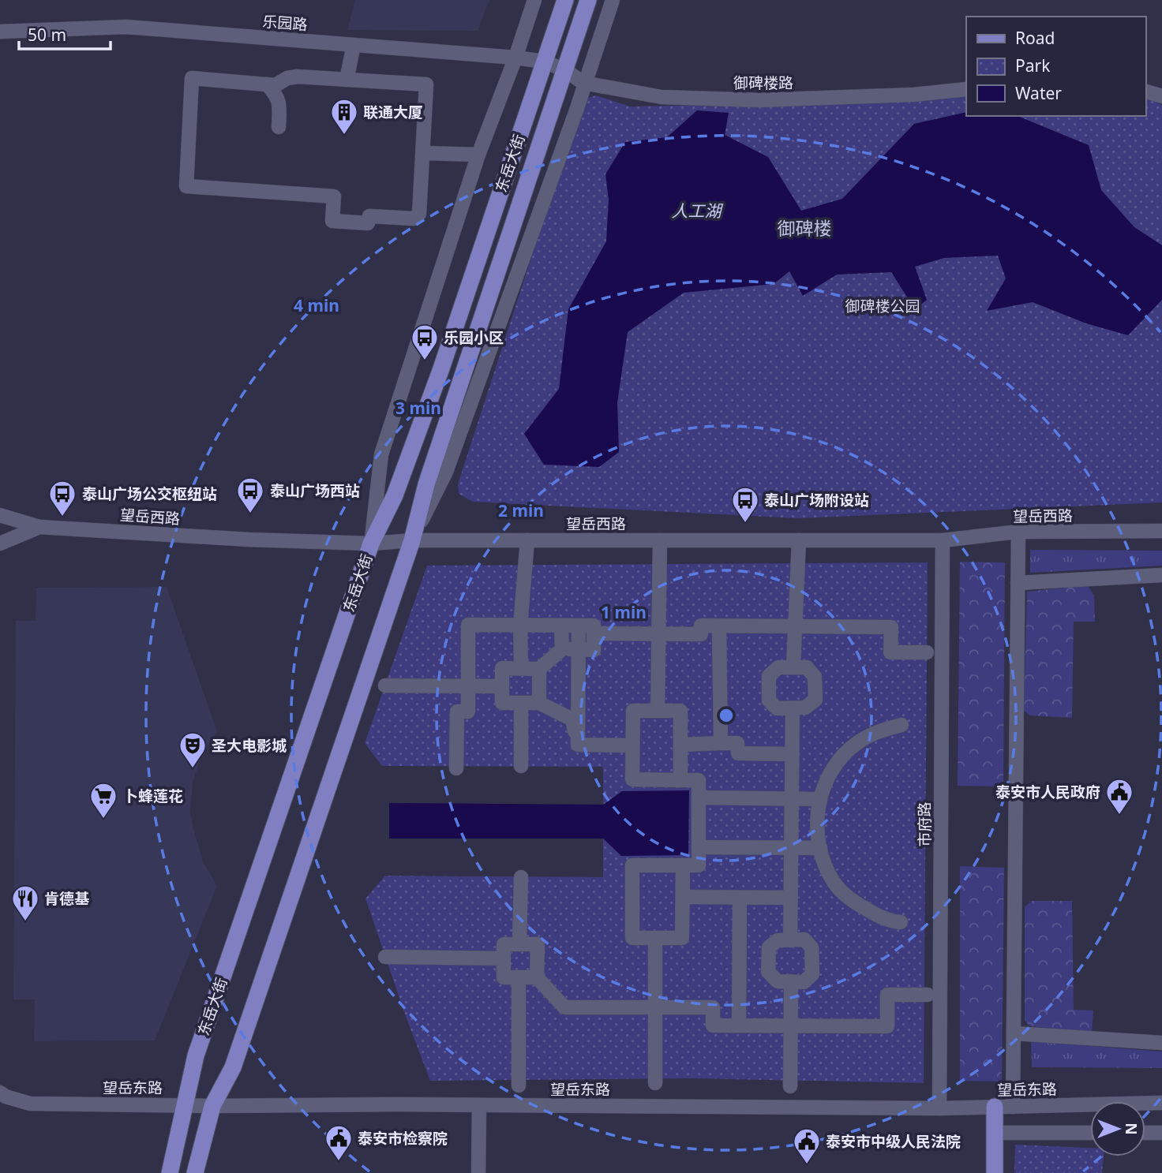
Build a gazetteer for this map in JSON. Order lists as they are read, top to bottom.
{
  "streets": {
    "main road": ["东岳大街"],
    "street": [
      "乐园路",
      "御碑楼路",
      "望岳西路",
      "市府路",
      "望岳东路"
    ]
  },
  "crossings": [
    ["乐园路", "御碑楼路"],
    ["乐园路", "东岳大街"],
    ["御碑楼路", "东岳大街"],
    ["东岳大街", "望岳西路"],
    ["东岳大街", "望岳东路"],
    ["望岳西路", "市府路"],
    ["市府路", "望岳东路"]
  ],
  "districts": ["御碑楼"],
  "water": ["人工湖"],
  "parks": ["御碑楼公园"],
  "places": {
    "building": ["联通大厦"],
    "bus stop": [
      "乐园小区",
      "泰山广场西站",
      "泰山广场公交枢纽站",
      "泰山广场附设站"
    ],
    "theatre": ["圣大电影城"],
    "public building": ["泰安市人民政府", "泰安市检察院", "泰安市中级人民法院"],
    "supermarket": ["卜蜂莲花"],
    "restaurant": ["肯德基"]
  },
  "legend": ["Road", "Park", "Water"],
  "scale_bar": "50 m",
  "north": "right",
  "rings": [
    "4 min",
    "3 min",
    "2 min",
    "1 min"
  ]
}
